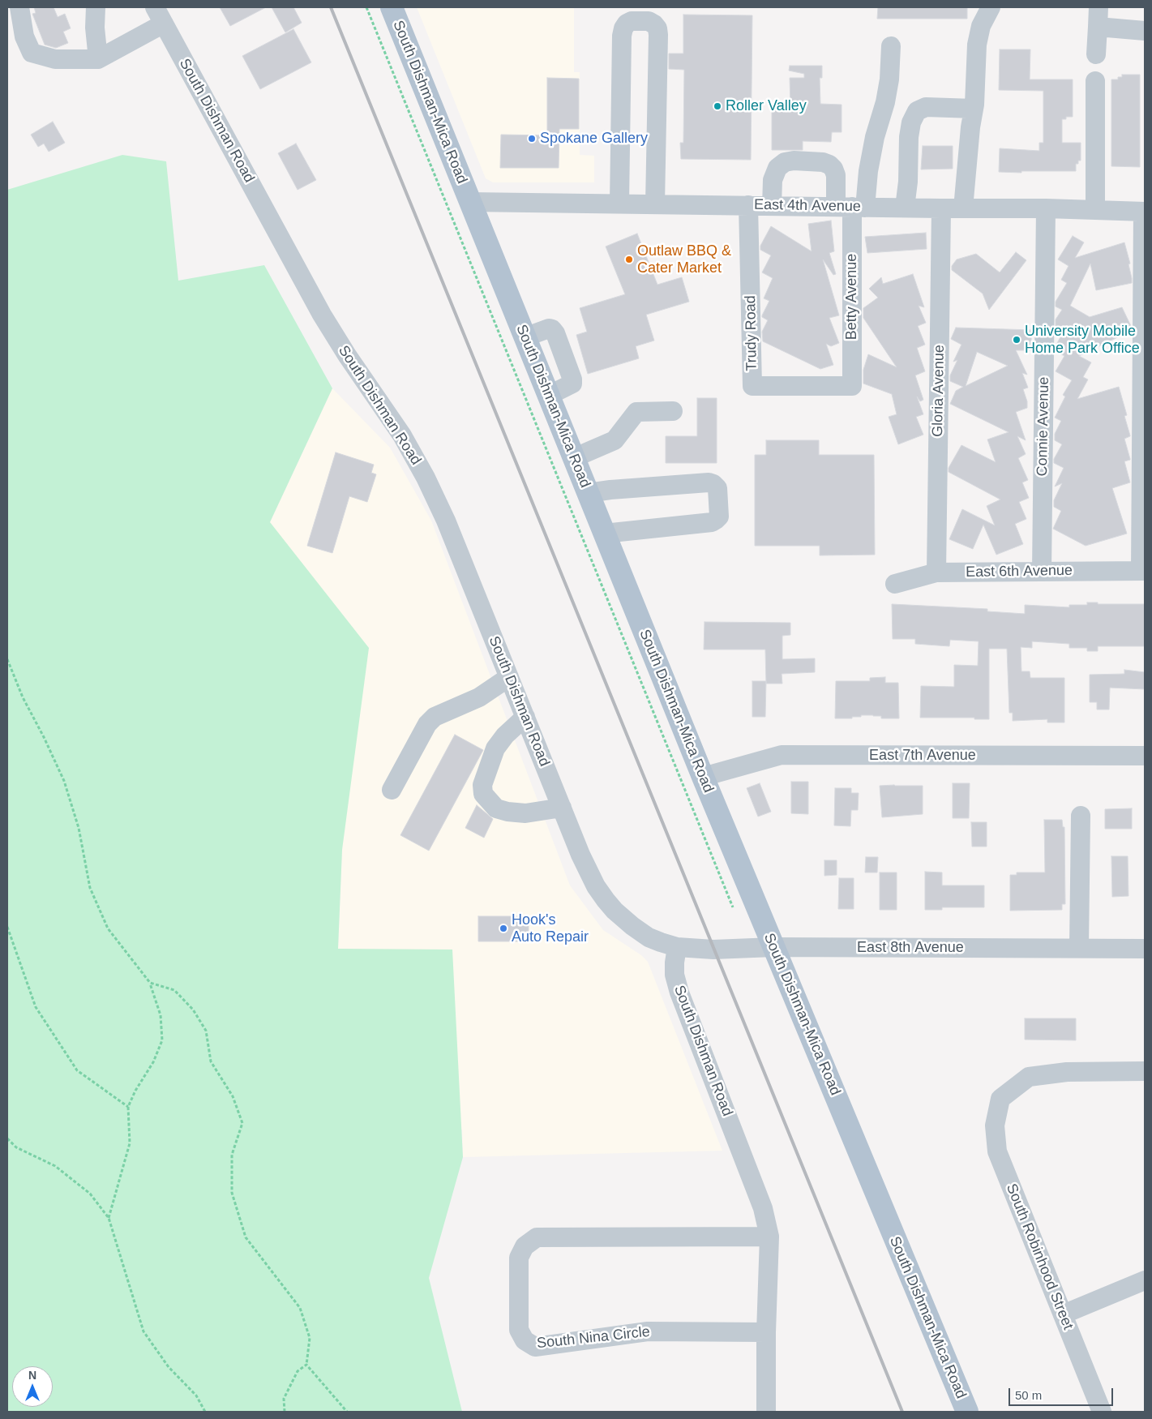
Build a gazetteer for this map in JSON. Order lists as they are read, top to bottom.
{
  "streets": {
    "main road": ["South Dishman-Mica Road"],
    "street": [
      "South Dishman Road",
      "East 4th Avenue",
      "Betty Avenue",
      "Trudy Road",
      "Gloria Avenue",
      "Connie Avenue",
      "East 6th Avenue",
      "East 7th Avenue",
      "East 8th Avenue",
      "South Robinhood Street",
      "South Nina Circle"
    ]
  },
  "crossings": [
    ["South Dishman-Mica Road", "East 4th Avenue"],
    ["South Dishman-Mica Road", "East 7th Avenue"],
    ["South Dishman-Mica Road", "East 8th Avenue"],
    ["South Dishman Road", "East 8th Avenue"],
    ["South Dishman Road", "South Nina Circle"],
    ["East 4th Avenue", "Betty Avenue"],
    ["East 4th Avenue", "Trudy Road"],
    ["East 4th Avenue", "Gloria Avenue"],
    ["East 4th Avenue", "Connie Avenue"],
    ["Betty Avenue", "Trudy Road"],
    ["Gloria Avenue", "East 6th Avenue"],
    ["Connie Avenue", "East 6th Avenue"]
  ],
  "places": [
    "Roller Valley",
    "Spokane Gallery",
    "Outlaw BBQ & Cater Market",
    "University Mobile Home Park Office",
    "Hook's Auto Repair"
  ],
  "scale_bar": "50 m",
  "north": "top"
}
